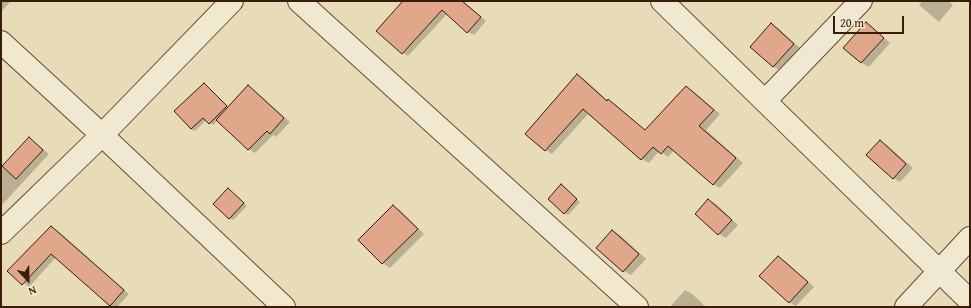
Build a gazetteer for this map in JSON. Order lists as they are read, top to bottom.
{
  "scale_bar": "20 m",
  "north": "bottom"
}
